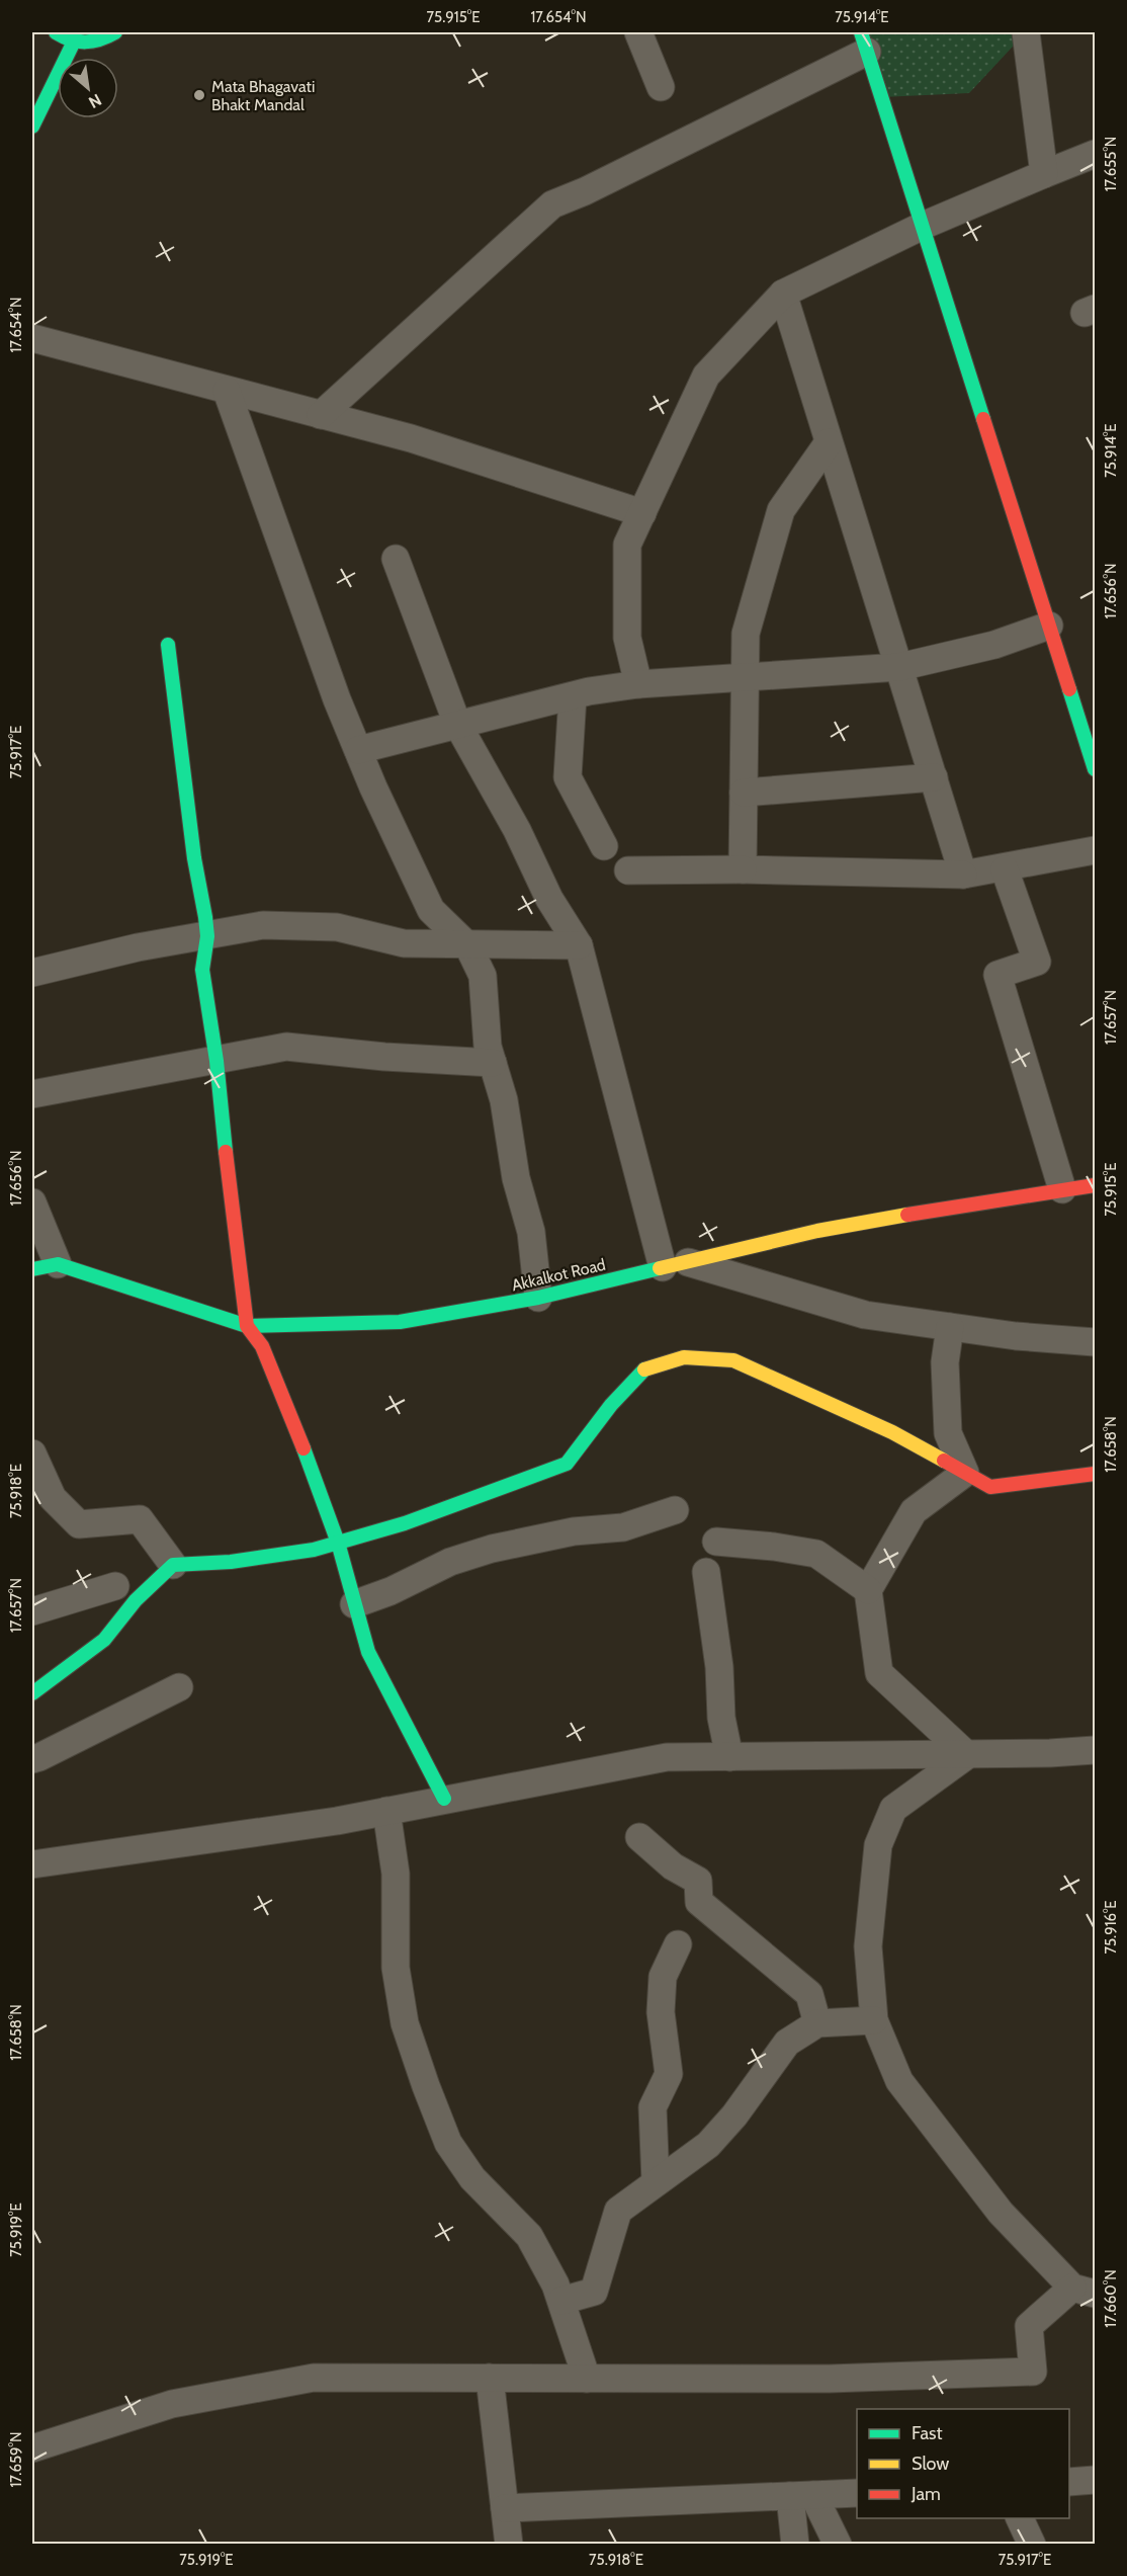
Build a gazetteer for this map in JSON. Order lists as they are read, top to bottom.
{
  "streets": {
    "street": ["Akkalkot Road"]
  },
  "places": ["Mata Bhagavati Bhakt Mandal"],
  "legend": ["Fast", "Slow", "Jam"],
  "north": "bottom right",
  "coordinates": [
    "75.915°E",
    "17.654°N",
    "75.914°E",
    "17.655°N",
    "17.656°N",
    "75.917°E",
    "17.657°N",
    "17.658°N",
    "75.918°E",
    "75.916°E",
    "75.919°E",
    "17.660°N",
    "17.659°N"
  ]
}
